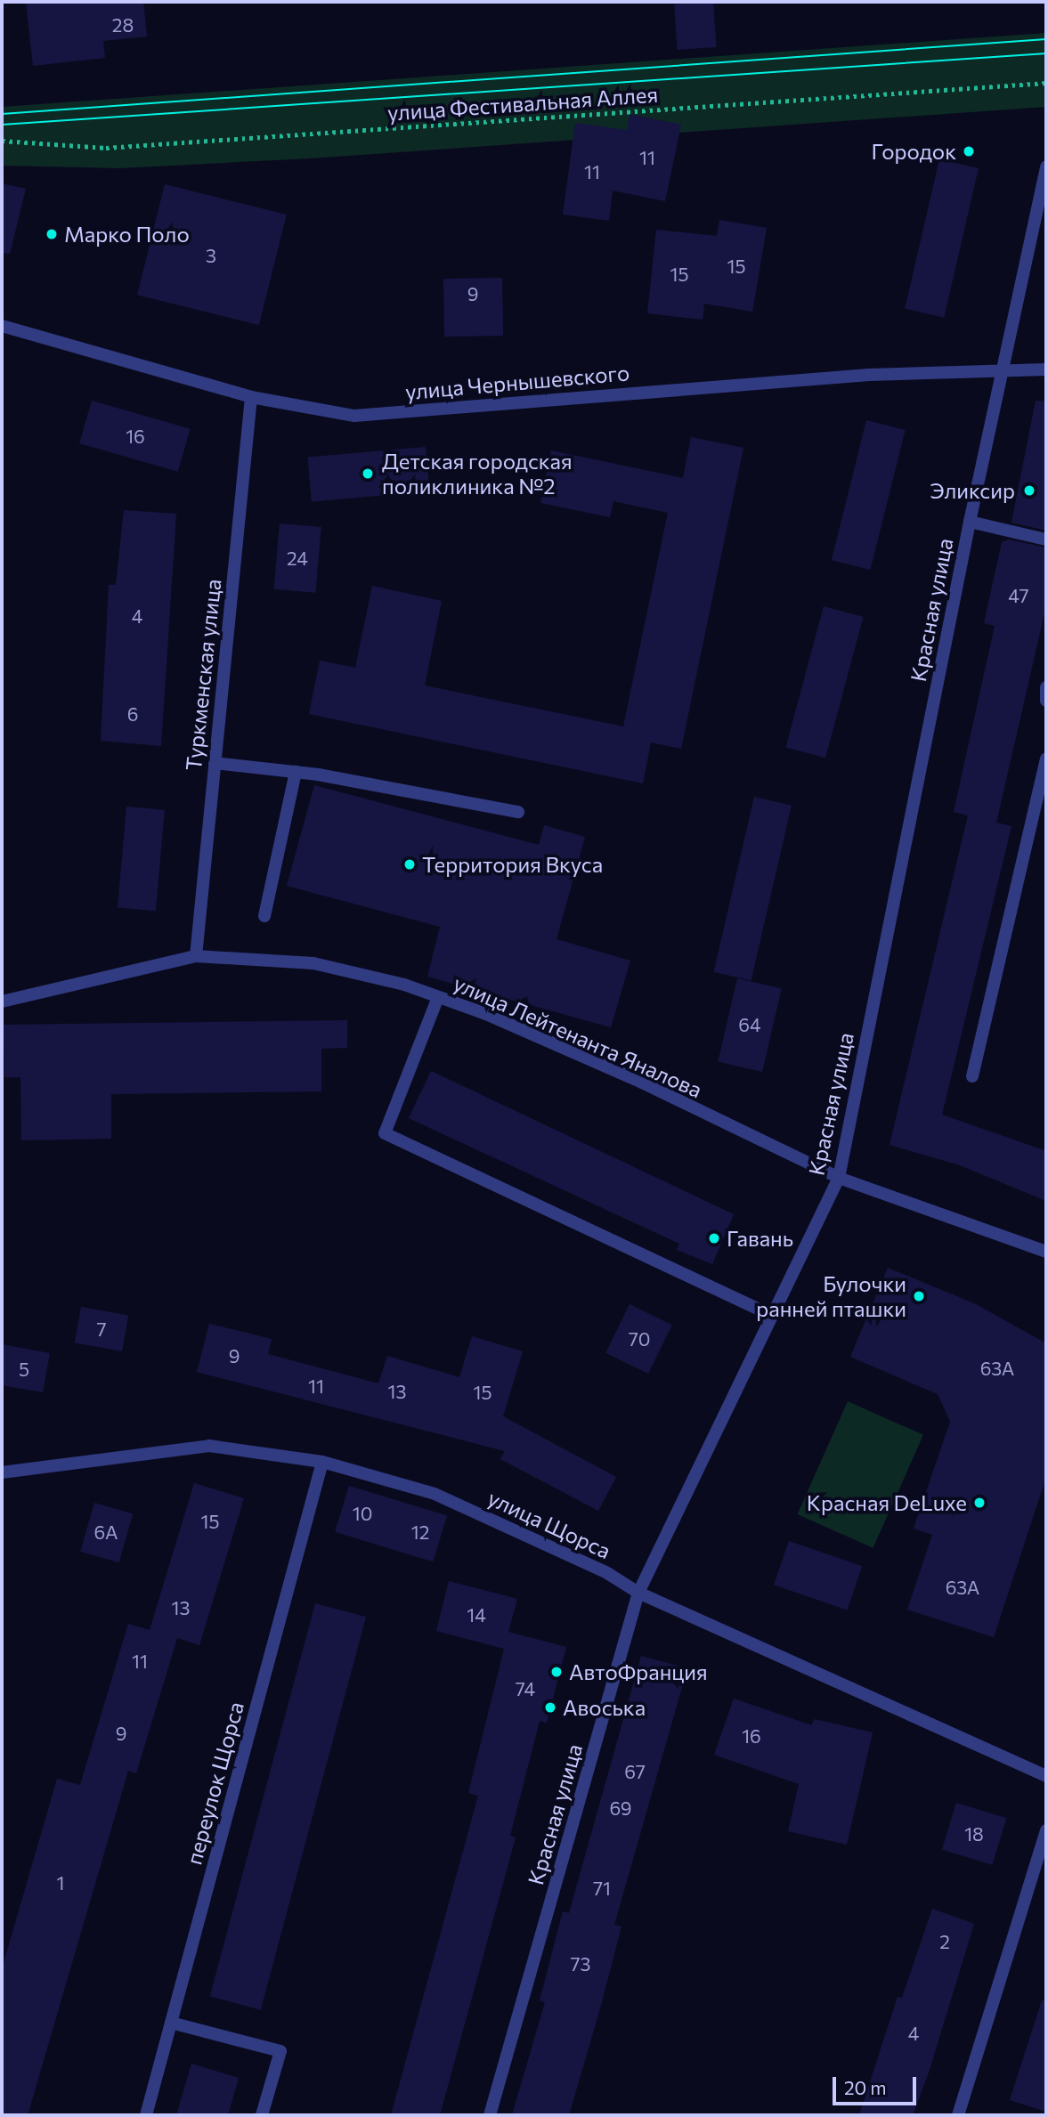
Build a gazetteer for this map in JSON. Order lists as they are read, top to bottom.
{
  "streets": {
    "street": [
      "улица Чернышевского",
      "Красная улица",
      "Туркменская улица",
      "улица Лейтенанта Яналова",
      "улица Щорса",
      "переулок Щорса"
    ],
    "path": ["улица Фестивальная Аллея"]
  },
  "crossings": [
    ["улица Чернышевского", "Красная улица"],
    ["улица Чернышевского", "Туркменская улица"],
    ["Красная улица", "улица Лейтенанта Яналова"],
    ["Красная улица", "улица Щорса"],
    ["Туркменская улица", "улица Лейтенанта Яналова"],
    ["улица Щорса", "переулок Щорса"]
  ],
  "places": [
    "Городок",
    "Марко Поло",
    "Детская городская поликлиника №2",
    "Эликсир",
    "Территория Вкуса",
    "Гавань",
    "Булочки ранней пташки",
    "Красная DeLuxe",
    "АвтоФранция",
    "Авоська"
  ],
  "house_numbers": [
    "28",
    "11",
    "11",
    "3",
    "15",
    "15",
    "9",
    "16",
    "24",
    "47",
    "4",
    "6",
    "64",
    "7",
    "70",
    "9",
    "63А",
    "5",
    "11",
    "13",
    "15",
    "10",
    "15",
    "6А",
    "12",
    "63А",
    "13",
    "14",
    "11",
    "74",
    "9",
    "16",
    "67",
    "69",
    "18",
    "1",
    "71",
    "2",
    "73",
    "4"
  ],
  "scale_bar": "20 m"
}
